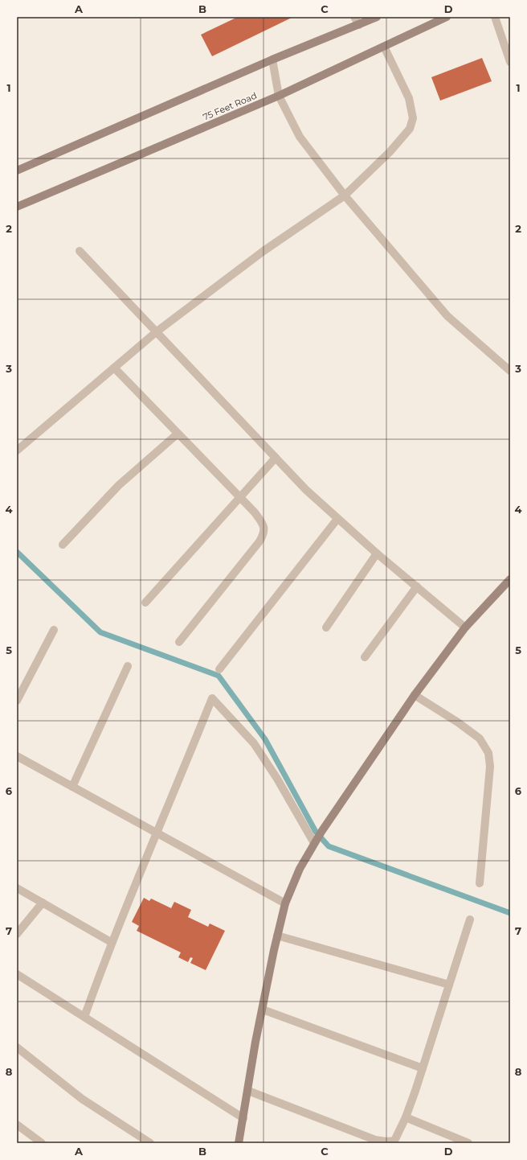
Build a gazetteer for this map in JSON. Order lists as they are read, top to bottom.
{
  "streets": {
    "street": ["75 Feet Road"]
  },
  "grid": {
    "columns": [
      "A",
      "B",
      "C",
      "D"
    ],
    "rows": [
      "1",
      "2",
      "3",
      "4",
      "5",
      "6",
      "7",
      "8"
    ]
  }
}
